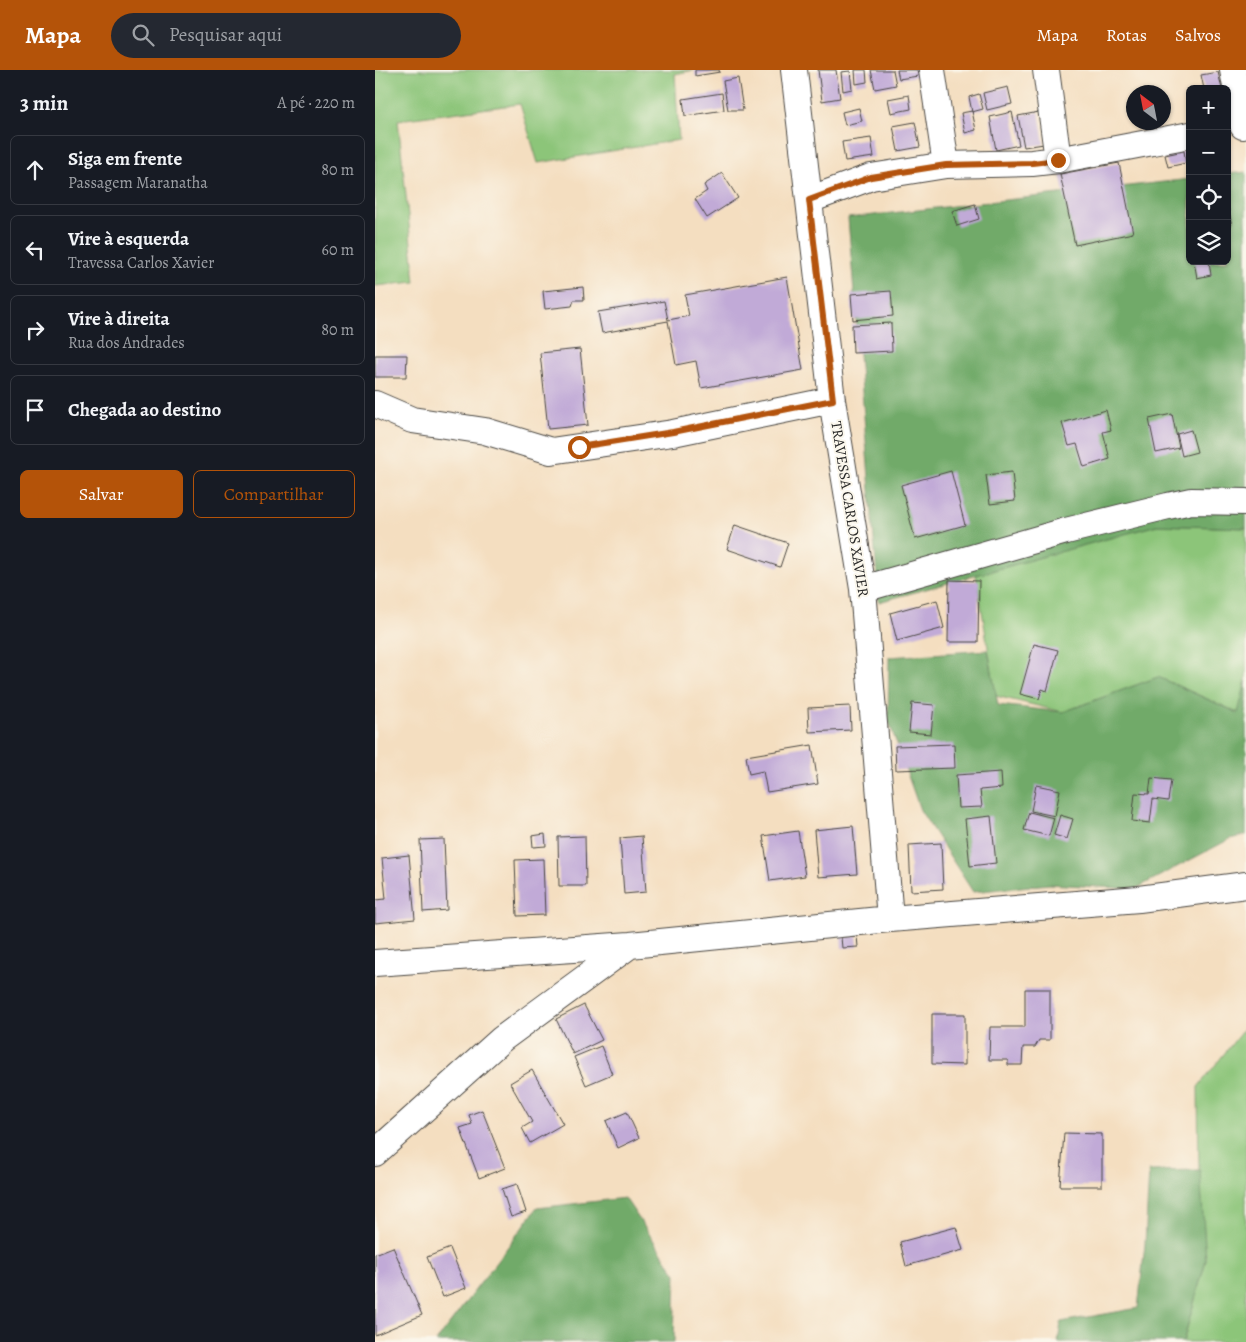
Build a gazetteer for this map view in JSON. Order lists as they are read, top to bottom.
{
  "streets": {
    "street": ["TRAVESSA CARLOS XAVIER"]
  },
  "north": "top left",
  "page": {
    "header": "Mapa",
    "search": "Pesquisar aqui",
    "nav": ["Mapa", "Rotas", "Salvos"],
    "heading": ["3 min", "A pé · 220 m"],
    "map_buttons": ["+", "−"],
    "list": [
      ["Siga em frente", "Passagem Maranatha", "80 m"],
      ["Vire à esquerda", "Travessa Carlos Xavier", "60 m"],
      ["Vire à direita", "Rua dos Andrades", "80 m"],
      "Chegada ao destino"
    ],
    "buttons": ["Salvar", "Compartilhar"]
  }
}
